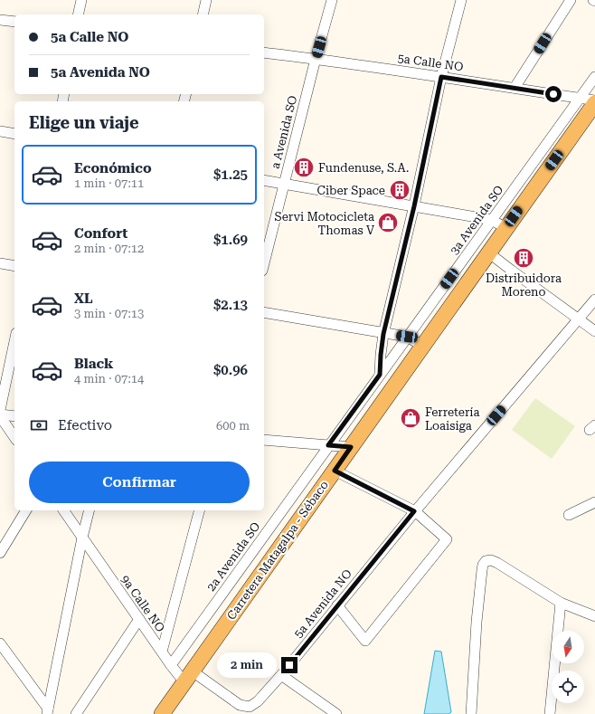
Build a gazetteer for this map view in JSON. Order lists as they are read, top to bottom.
{
  "streets": {
    "main road": ["Carretera Matagalpa - Sébaco"],
    "street": [
      "5a Calle NO",
      "a Avenida SO",
      "3a Avenida SO",
      "2a Avenida SO",
      "9a Calle NO",
      "5a Avenida NO"
    ]
  },
  "crossings": [
    ["5a Calle NO", "a Avenida SO"],
    ["5a Calle NO", "3a Avenida SO"],
    ["5a Calle NO", "Carretera Matagalpa - Sébaco"],
    ["3a Avenida SO", "2a Avenida SO"],
    ["Carretera Matagalpa - Sébaco", "9a Calle NO"],
    ["Carretera Matagalpa - Sébaco", "5a Avenida NO"],
    ["2a Avenida SO", "9a Calle NO"],
    ["9a Calle NO", "5a Avenida NO"]
  ],
  "places": {
    "building": ["Fundenuse, S.A.", "Ciber Space", "Distribuidora Moreno"],
    "shop": ["Servi Motocicleta Thomas V", "Ferretería Loaisiga"]
  },
  "north": "bottom",
  "page": {
    "banner": ["5a Calle NO", "5a Avenida NO"],
    "heading": "Elige un viaje",
    "list": [
      {
        "name": "Económico",
        "note": "1 min · 07:11",
        "value": "$1.25"
      },
      {
        "name": "Confort",
        "note": "2 min · 07:12",
        "value": "$1.69"
      },
      {
        "name": "XL",
        "note": "3 min · 07:13",
        "value": "$2.13"
      },
      {
        "name": "Black",
        "note": "4 min · 07:14",
        "value": "$0.96"
      }
    ],
    "pay": ["Efectivo", "600 m"],
    "buttons": "Confirmar",
    "bubble": "2 min"
  }
}
